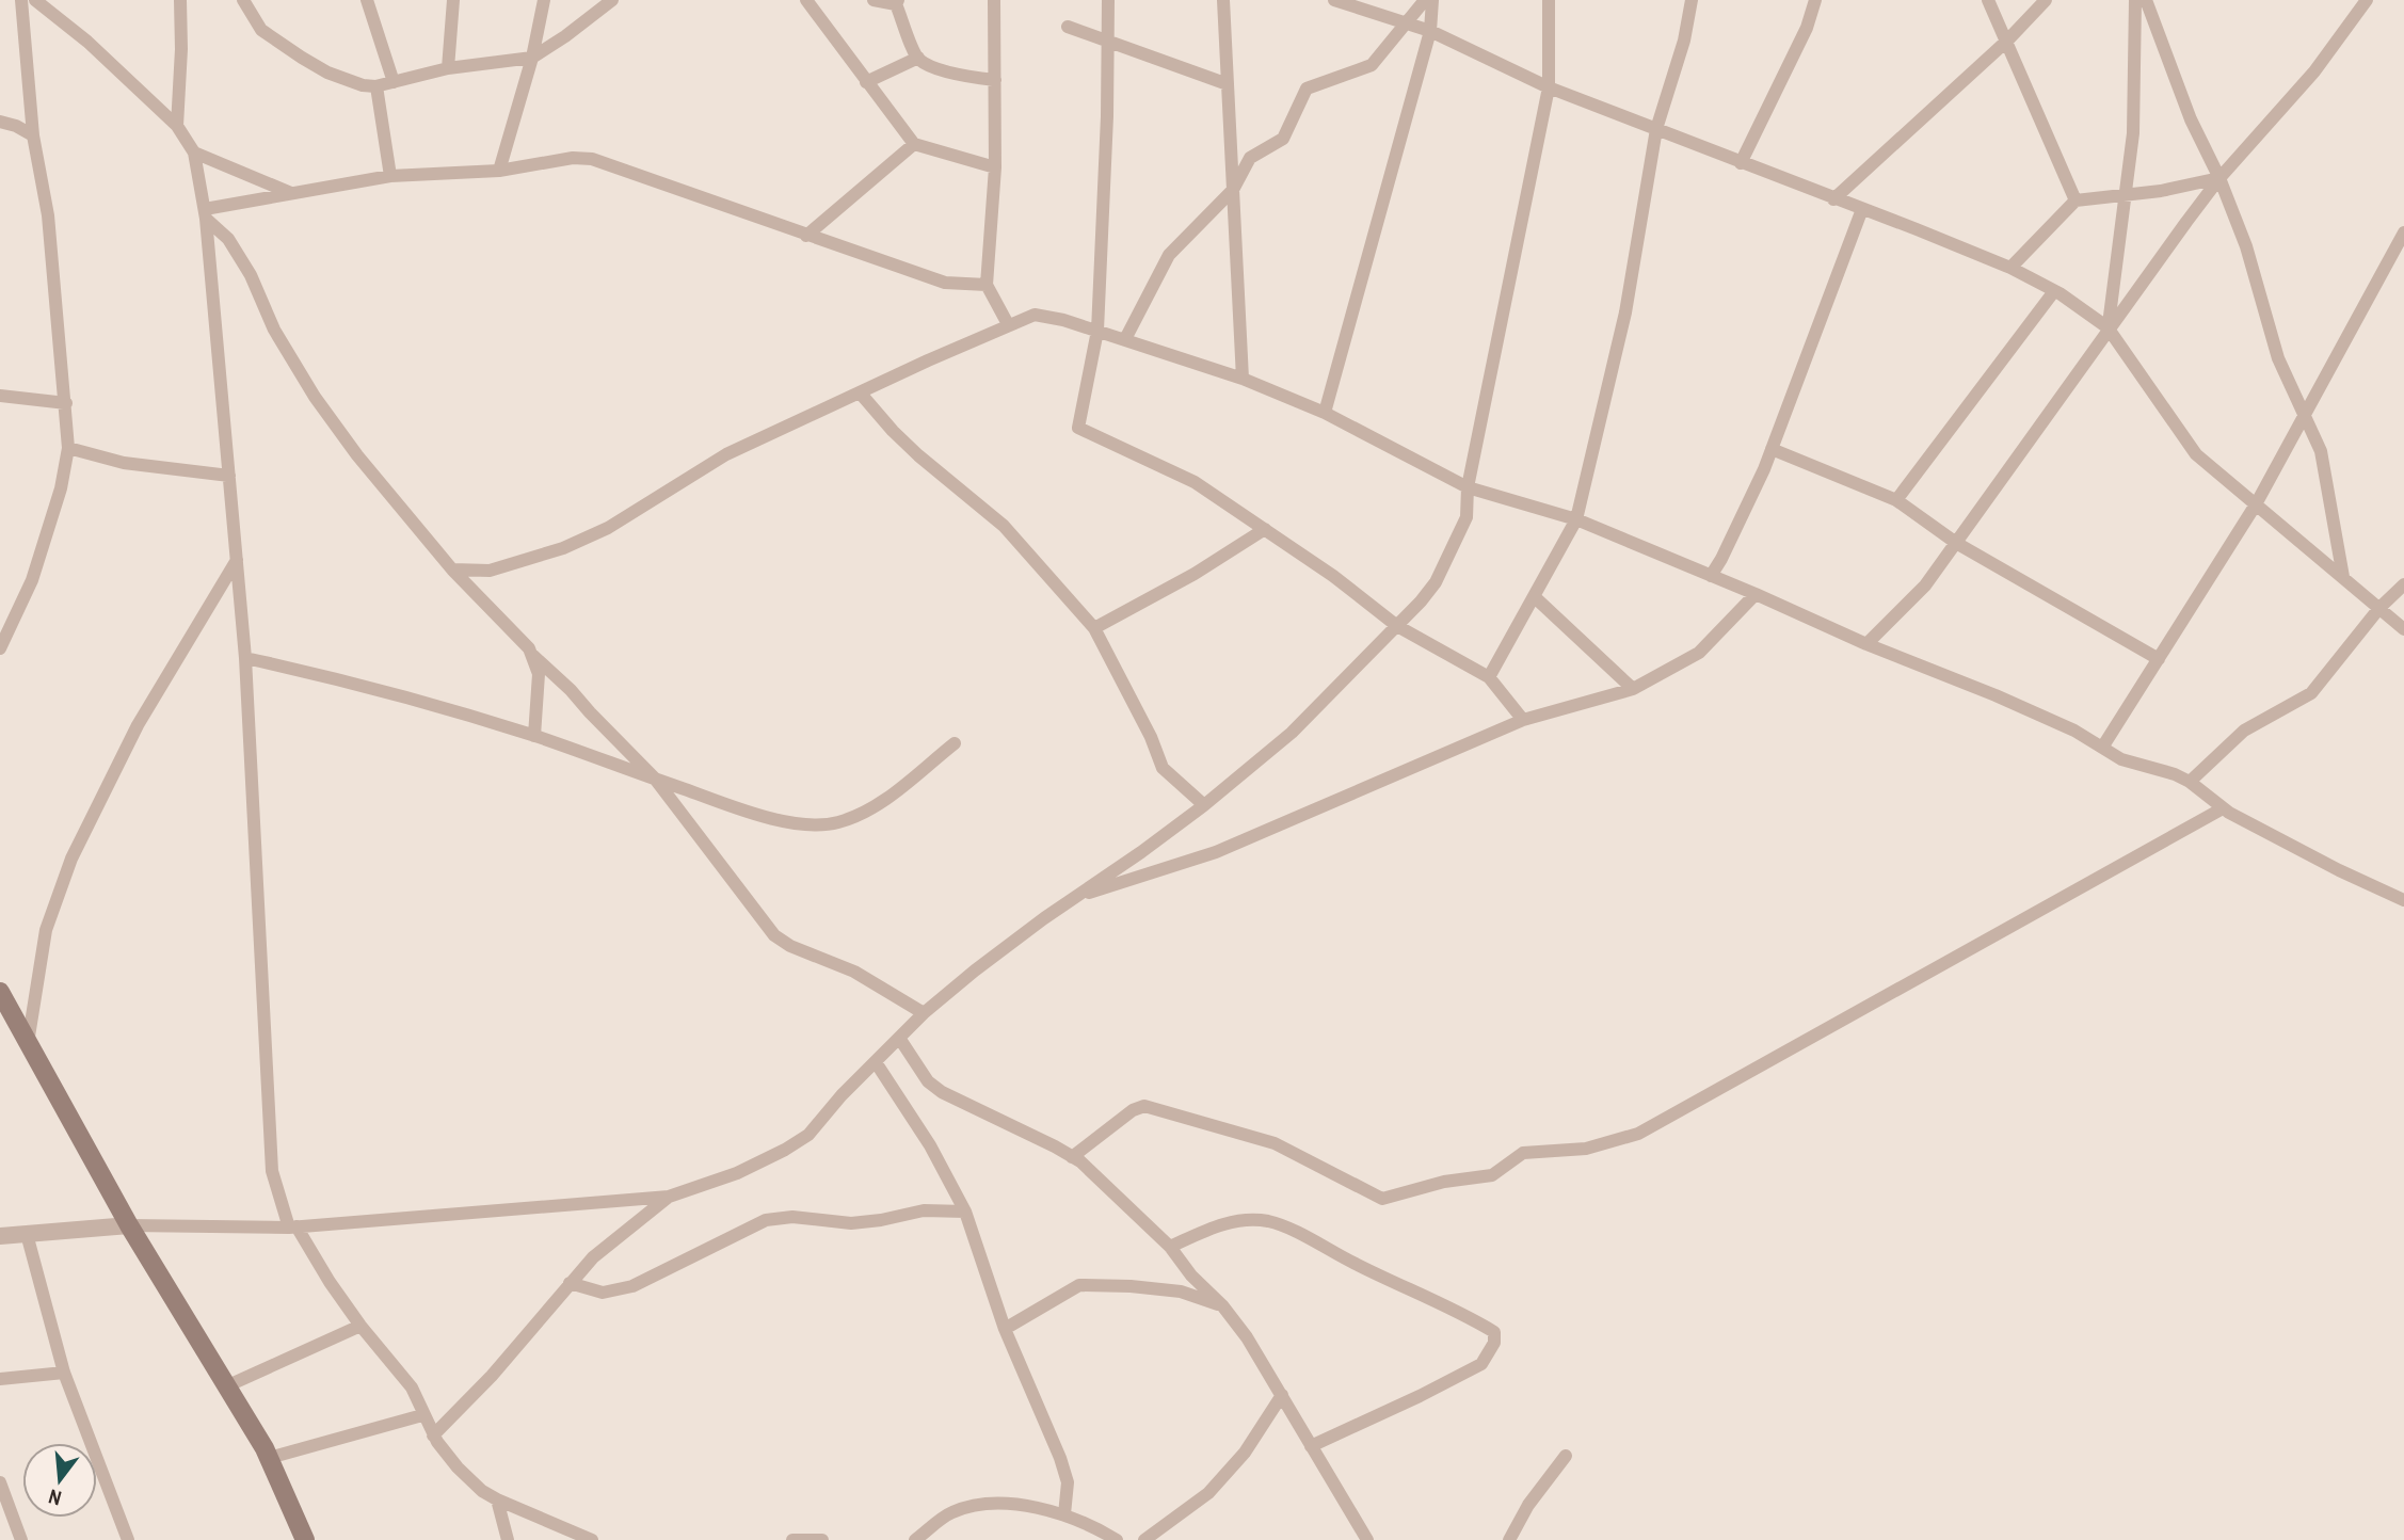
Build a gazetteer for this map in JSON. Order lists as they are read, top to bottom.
{
  "north": "bottom"
}
